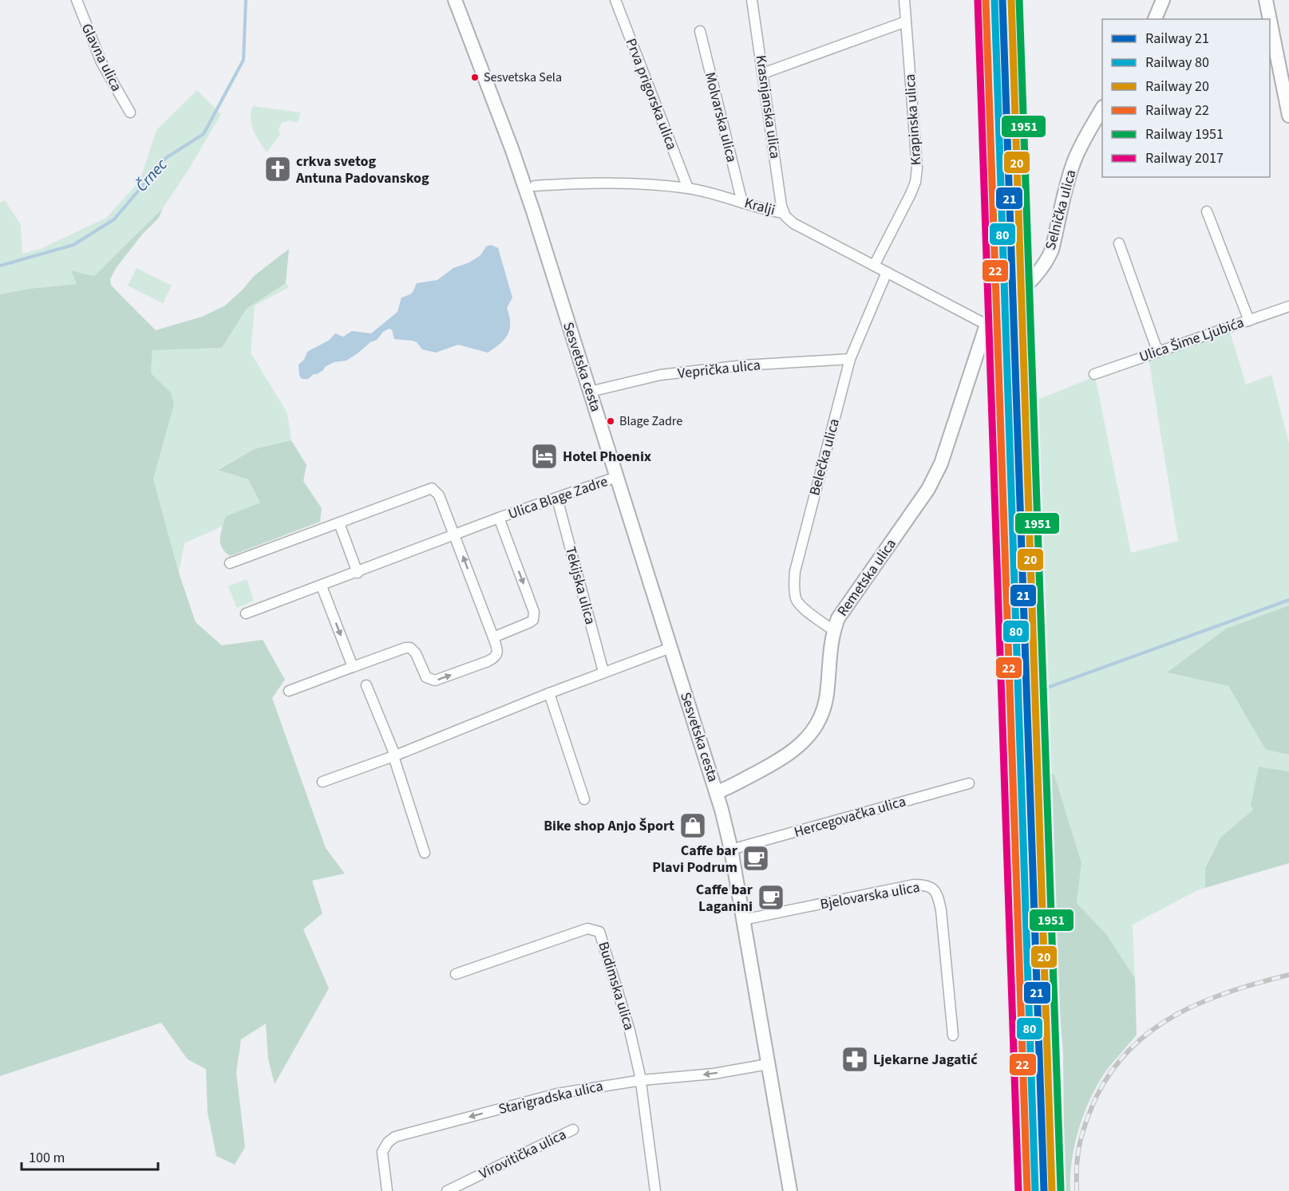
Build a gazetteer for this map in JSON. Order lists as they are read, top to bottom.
{
  "streets": {
    "main road": ["Selnička ulica", "Sesvetska cesta", "Remetska ulica"],
    "street": [
      "Glavna ulica",
      "Prva prigorska ulica",
      "Krasnjanska ulica",
      "Molvarska ulica",
      "Krapinska ulica",
      "Kralji",
      "Ulica Šime Ljubića",
      "Veprička ulica",
      "Belečka ulica",
      "Ulica Blage Zadre",
      "Tekijska ulica",
      "Hercegovačka ulica",
      "Bjelovarska ulica",
      "Budimska ulica",
      "Starigradska ulica",
      "Virovitička ulica"
    ]
  },
  "crossings": [
    ["Prva prigorska ulica", "Kralji"],
    ["Krasnjanska ulica", "Kralji"],
    ["Molvarska ulica", "Kralji"],
    ["Krapinska ulica", "Kralji"],
    ["Kralji", "Selnička ulica"],
    ["Kralji", "Belečka ulica"],
    ["Kralji", "Remetska ulica"],
    ["Selnička ulica", "Remetska ulica"],
    ["Sesvetska cesta", "Veprička ulica"],
    ["Sesvetska cesta", "Ulica Blage Zadre"],
    ["Sesvetska cesta", "Remetska ulica"],
    ["Veprička ulica", "Belečka ulica"],
    ["Belečka ulica", "Remetska ulica"],
    ["Ulica Blage Zadre", "Tekijska ulica"],
    ["Budimska ulica", "Starigradska ulica"]
  ],
  "one_way": ["Starigradska ulica"],
  "water": ["Črnec"],
  "places": {
    "other": ["Sesvetska Sela", "Blage Zadre"],
    "church": ["crkva svetog Antuna Padovanskog"],
    "hotel": ["Hotel Phoenix"],
    "shop": ["Bike shop Anjo Šport"],
    "cafe": ["Caffe bar Plavi Podrum", "Caffe bar Laganini"],
    "pharmacy": ["Ljekarne Jagatić"]
  },
  "lines": [
    "rail line 21",
    "rail line 80",
    "rail line 20",
    "rail line 1951",
    "rail line 22",
    "rail line 2017"
  ],
  "legend": [
    "Railway 21",
    "Railway 80",
    "Railway 20",
    "Railway 22",
    "Railway 1951",
    "Railway 2017"
  ],
  "scale_bar": "100 m"
}
